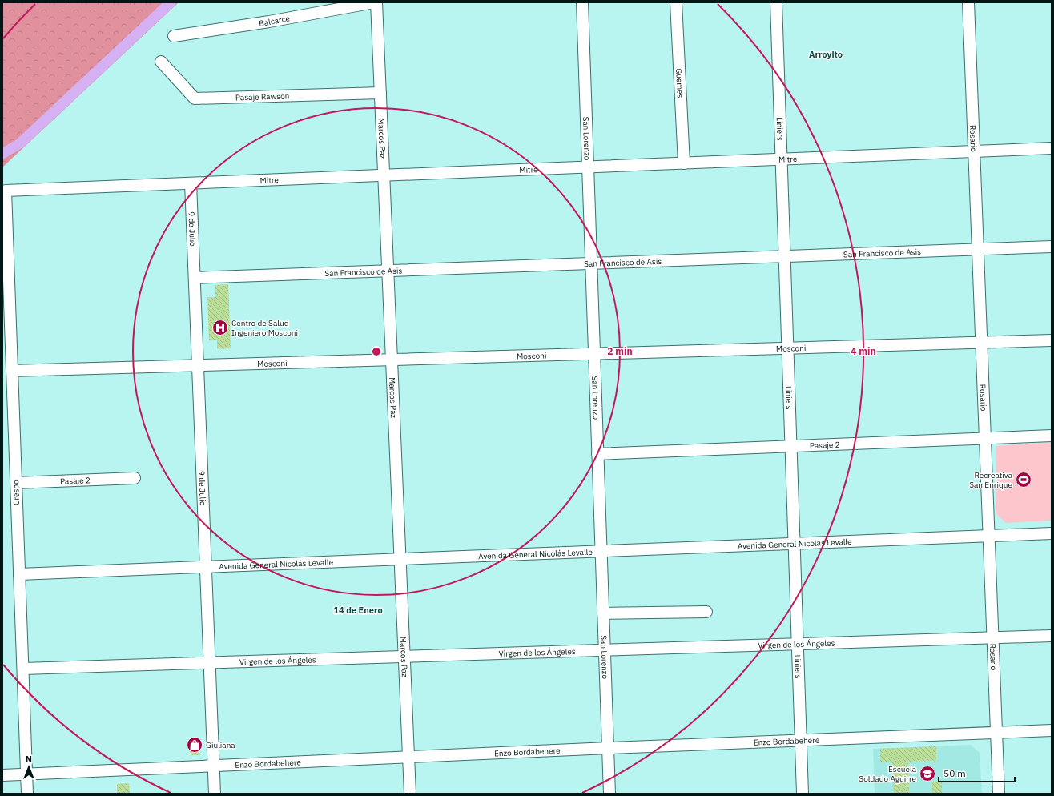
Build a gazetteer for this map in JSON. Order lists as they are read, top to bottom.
{
  "streets": {
    "street": [
      "Balcarce",
      "Güemes",
      "Pasaje Rawson",
      "Liniers",
      "Marcos Paz",
      "San Lorenzo",
      "Rosario",
      "Mitre",
      "9 de Julio",
      "San Francisco de Asis",
      "Mosconi",
      "Pasaje 2",
      "Crespo",
      "Avenida General Nicolás Levalle",
      "Virgen de los Ángeles",
      "Enzo Bordabehere"
    ]
  },
  "crossings": [
    ["Güemes", "Mitre"],
    ["Pasaje Rawson", "Marcos Paz"],
    ["Liniers", "Mitre"],
    ["Liniers", "San Francisco de Asis"],
    ["Liniers", "Mosconi"],
    ["Liniers", "Pasaje 2"],
    ["Liniers", "Avenida General Nicolás Levalle"],
    ["Liniers", "Virgen de los Ángeles"],
    ["Liniers", "Enzo Bordabehere"],
    ["Marcos Paz", "Mitre"],
    ["Marcos Paz", "San Francisco de Asis"],
    ["Marcos Paz", "Mosconi"],
    ["Marcos Paz", "Avenida General Nicolás Levalle"],
    ["Marcos Paz", "Virgen de los Ángeles"],
    ["Marcos Paz", "Enzo Bordabehere"],
    ["San Lorenzo", "Mitre"],
    ["San Lorenzo", "San Francisco de Asis"],
    ["San Lorenzo", "Mosconi"],
    ["San Lorenzo", "Pasaje 2"],
    ["San Lorenzo", "Avenida General Nicolás Levalle"],
    ["San Lorenzo", "Virgen de los Ángeles"],
    ["San Lorenzo", "Enzo Bordabehere"],
    ["Rosario", "Mitre"],
    ["Rosario", "San Francisco de Asis"],
    ["Rosario", "Mosconi"],
    ["Rosario", "Pasaje 2"],
    ["Rosario", "Avenida General Nicolás Levalle"],
    ["Rosario", "Virgen de los Ángeles"],
    ["Rosario", "Enzo Bordabehere"],
    ["Mitre", "9 de Julio"],
    ["Mitre", "Crespo"],
    ["9 de Julio", "San Francisco de Asis"],
    ["9 de Julio", "Mosconi"],
    ["9 de Julio", "Avenida General Nicolás Levalle"],
    ["9 de Julio", "Virgen de los Ángeles"],
    ["9 de Julio", "Enzo Bordabehere"],
    ["Mosconi", "Crespo"],
    ["Pasaje 2", "Crespo"],
    ["Crespo", "Avenida General Nicolás Levalle"],
    ["Crespo", "Virgen de los Ángeles"],
    ["Crespo", "Enzo Bordabehere"]
  ],
  "districts": ["Arroyito", "14 de Enero"],
  "places": {
    "hospital": ["Centro de Salud Ingeniero Mosconi"],
    "sports": ["Recreativa San Enrique"],
    "shop": ["Giuliana"],
    "school or university": ["Escuela Soldado Aguirre"]
  },
  "scale_bar": "50 m",
  "north": "top",
  "rings": ["2 min", "4 min"]
}
